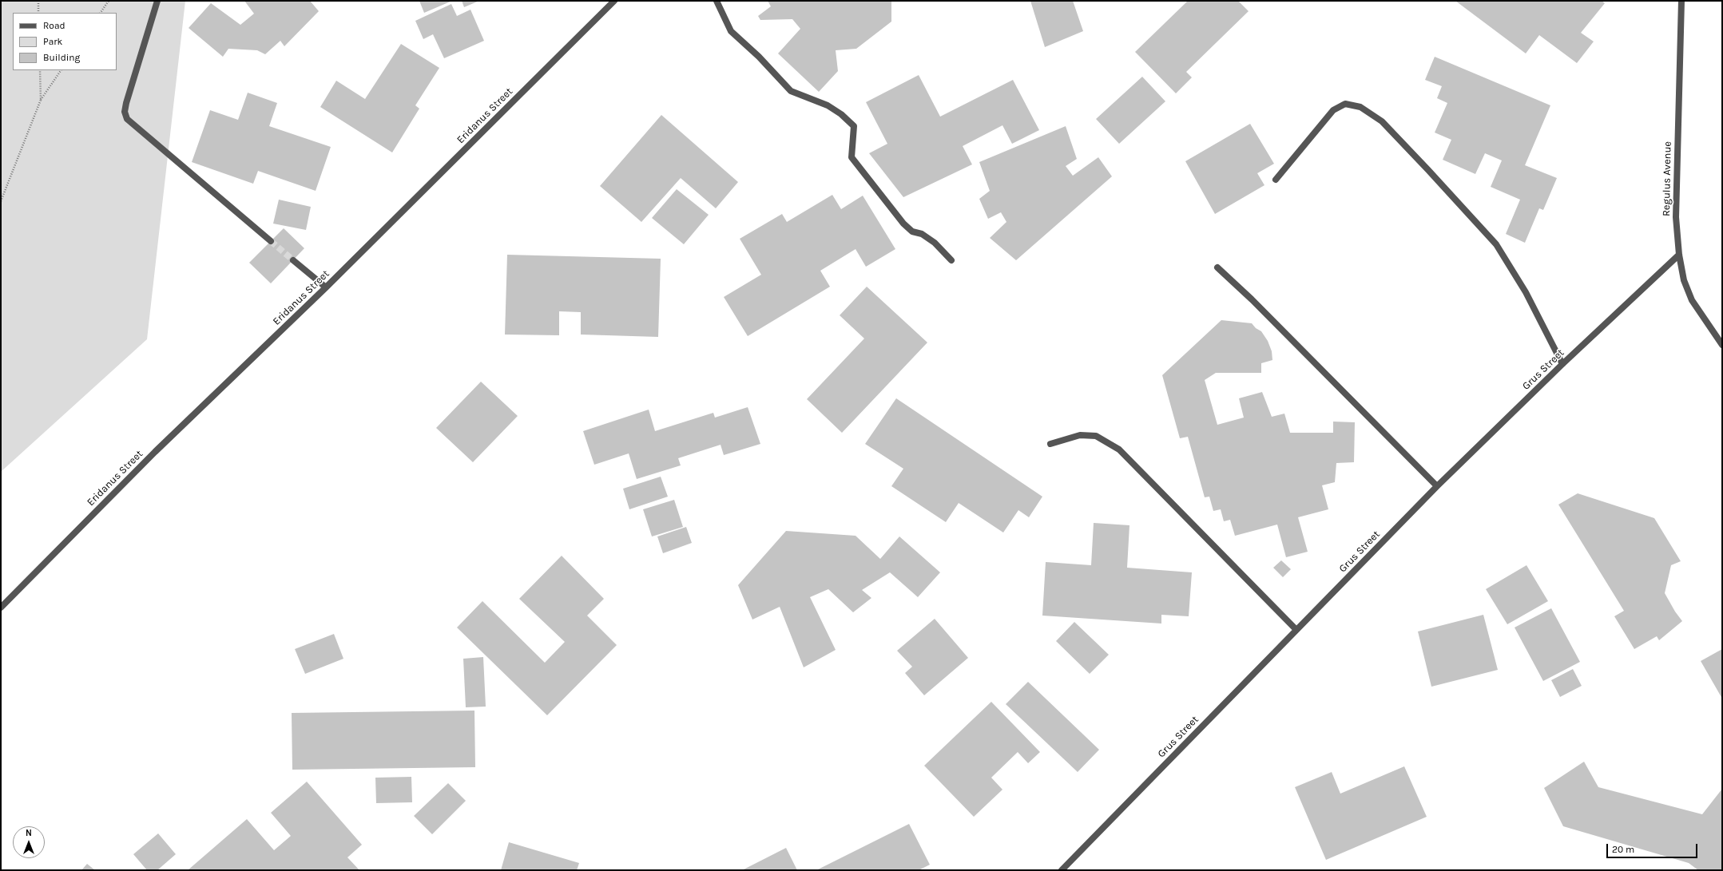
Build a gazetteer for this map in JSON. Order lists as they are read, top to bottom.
{
  "streets": {
    "street": ["Eridanus Street", "Regulus Avenue", "Grus Street"]
  },
  "crossings": [
    ["Regulus Avenue", "Grus Street"]
  ],
  "legend": ["Road", "Park", "Building"],
  "scale_bar": "20 m",
  "north": "top"
}
